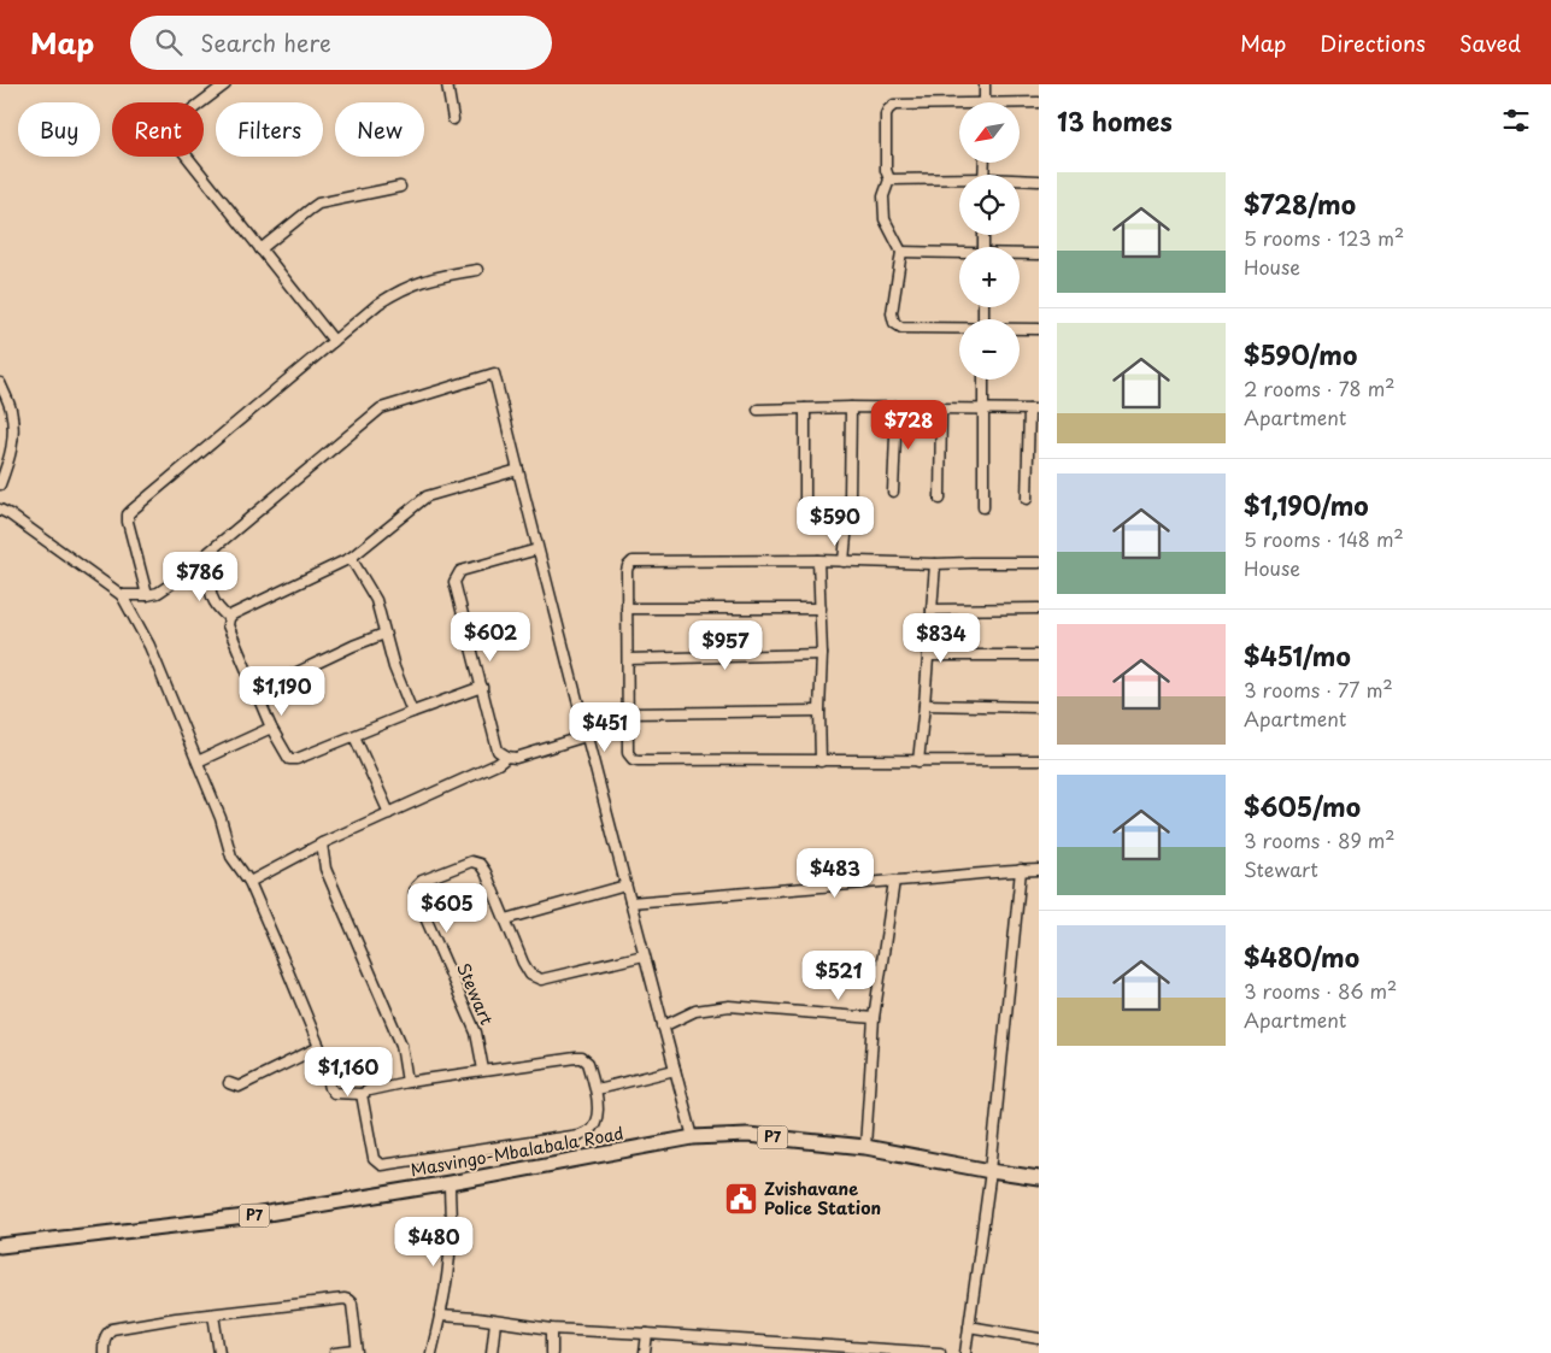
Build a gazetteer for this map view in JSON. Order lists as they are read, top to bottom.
{
  "streets": {
    "highway": ["P7", "Masvingo-Mbalabala Road"],
    "street": ["Stewart"]
  },
  "places": {
    "public building": ["Zvishavane Police Station"]
  },
  "north": "bottom left",
  "page": {
    "header": "Map",
    "search": "Search here",
    "nav": ["Map", "Directions", "Saved"],
    "heading": "13 homes",
    "map_buttons": ["+", "−"],
    "chip": [
      "Buy",
      "Rent",
      "Filters",
      "New"
    ],
    "list": [
      {
        "name": "$728/mo",
        "note": "5 rooms · 123 m² · House"
      },
      {
        "name": "$590/mo",
        "note": "2 rooms · 78 m² · Apartment"
      },
      {
        "name": "$1,190/mo",
        "note": "5 rooms · 148 m² · House"
      },
      {
        "name": "$451/mo",
        "note": "3 rooms · 77 m² · Apartment"
      },
      {
        "name": "$605/mo",
        "note": "3 rooms · 89 m² · Stewart"
      },
      {
        "name": "$480/mo",
        "note": "3 rooms · 86 m² · Apartment"
      }
    ],
    "price": [
      "$728",
      "$590",
      "$786",
      "$602",
      "$834",
      "$957",
      "$1,190",
      "$451",
      "$483",
      "$605",
      "$521",
      "$1,160",
      "$480"
    ]
  }
}
